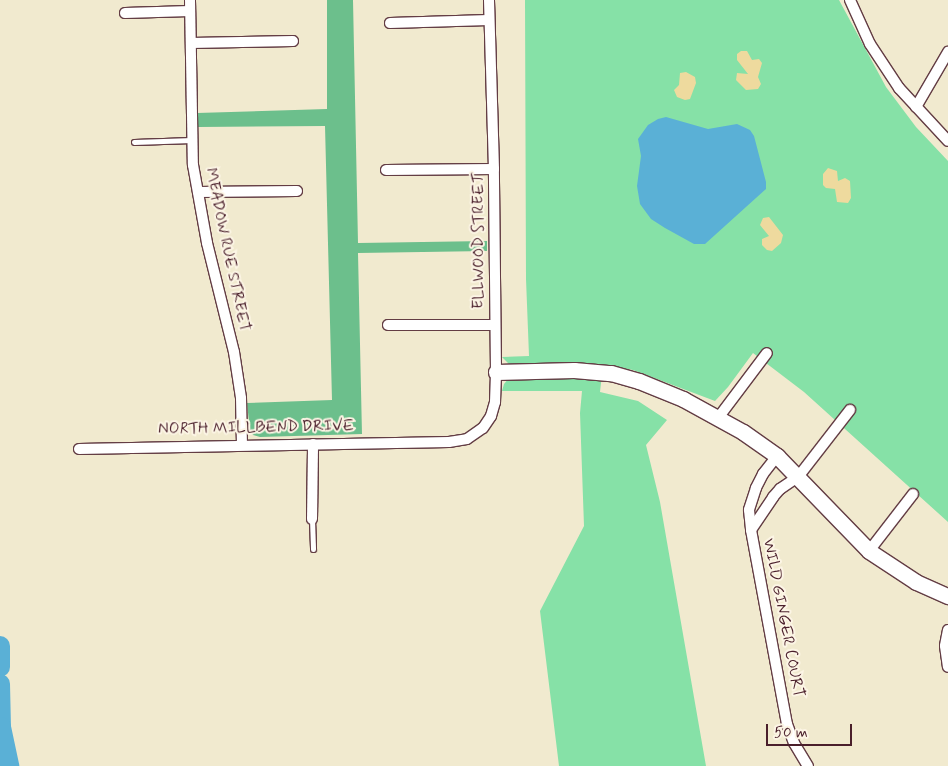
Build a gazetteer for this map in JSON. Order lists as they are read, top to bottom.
{
  "streets": {
    "street": [
      "ELLWOOD STREET",
      "MEADOW RUE STREET",
      "NORTH MILLBEND DRIVE",
      "WILD GINGER COURT"
    ]
  },
  "crossings": [
    ["ELLWOOD STREET", "NORTH MILLBEND DRIVE"],
    ["MEADOW RUE STREET", "NORTH MILLBEND DRIVE"]
  ],
  "scale_bar": "50 m"
}
